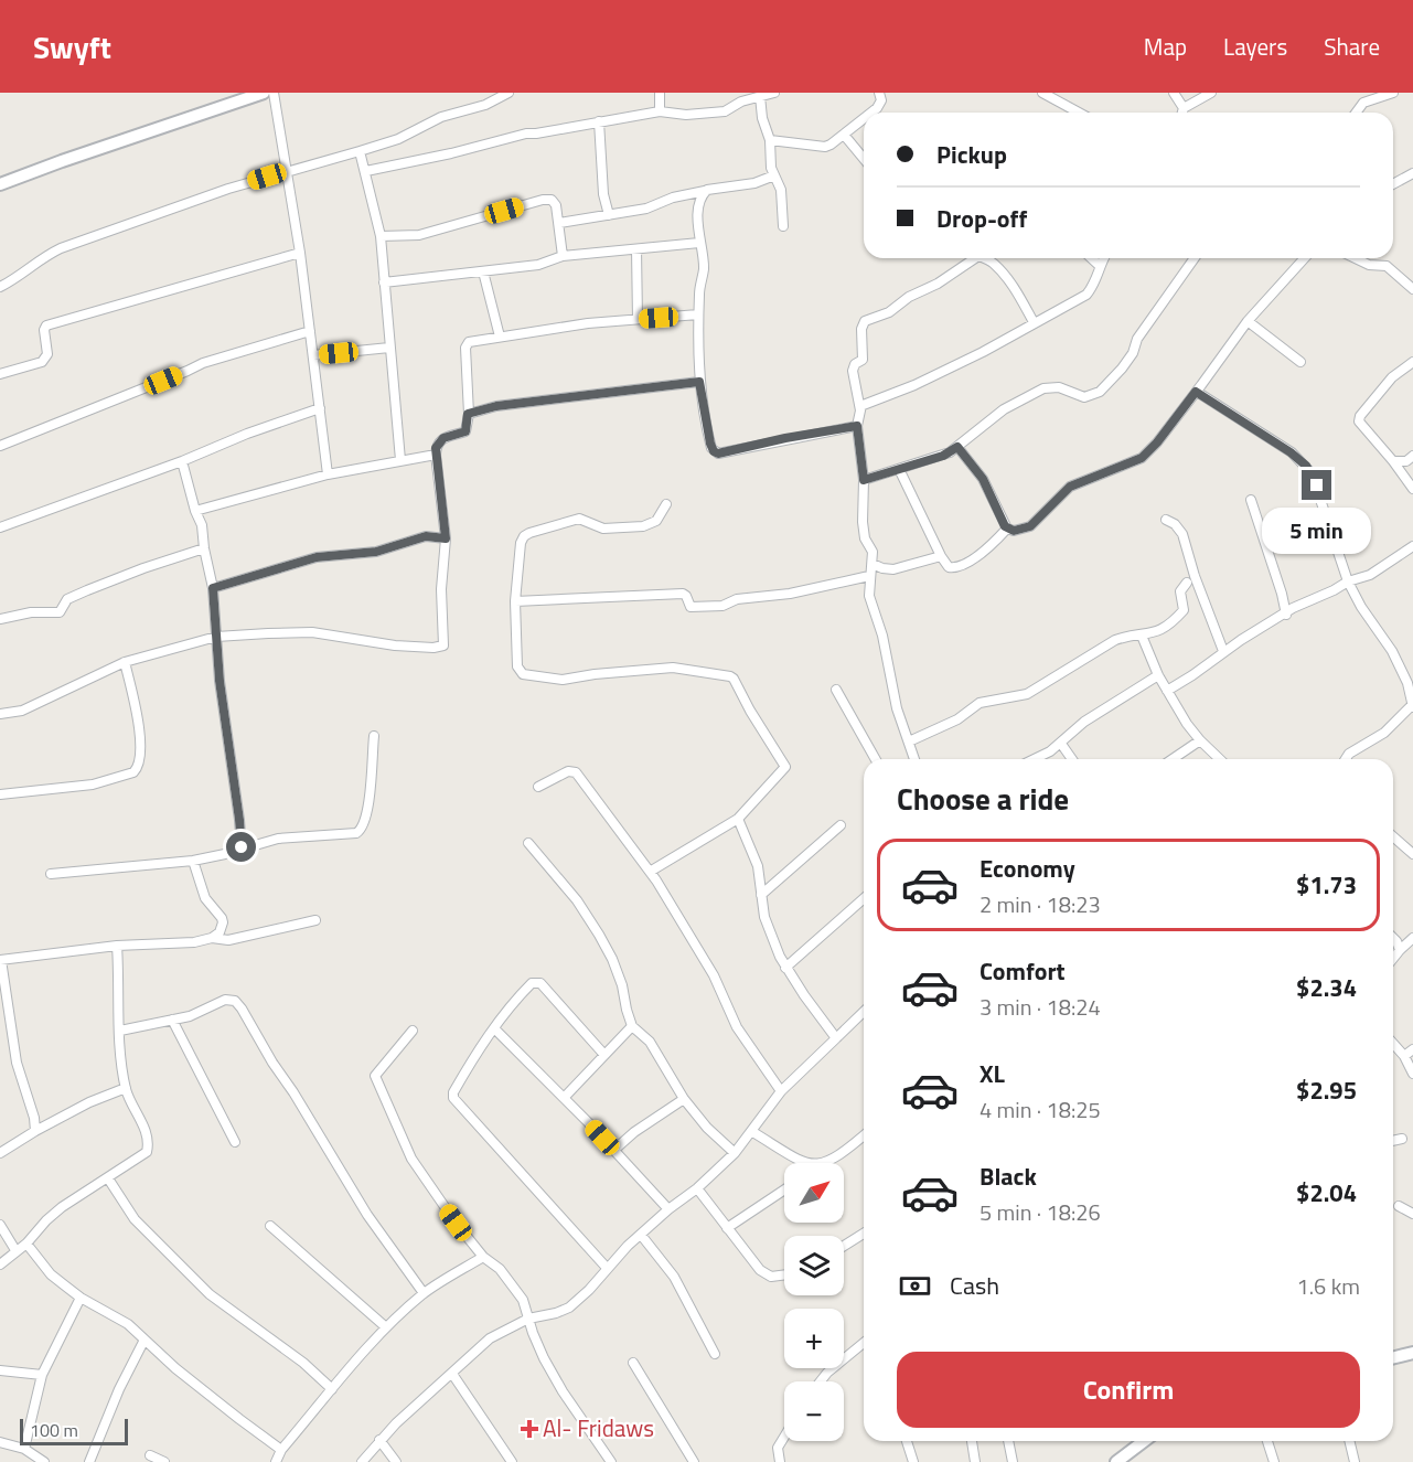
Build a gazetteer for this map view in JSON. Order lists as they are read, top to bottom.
{
  "places": {
    "health": ["Al- Fridaws"]
  },
  "scale_bar": "100 m",
  "north": "top right",
  "page": {
    "header": "Swyft",
    "nav": ["Map", "Layers", "Share"],
    "banner": ["Pickup", "Drop-off"],
    "bubble": "5 min",
    "heading": "Choose a ride",
    "list": [
      {
        "name": "Economy",
        "note": "2 min · 18:23",
        "value": "$1.73"
      },
      {
        "name": "Comfort",
        "note": "3 min · 18:24",
        "value": "$2.34"
      },
      {
        "name": "XL",
        "note": "4 min · 18:25",
        "value": "$2.95"
      },
      {
        "name": "Black",
        "note": "5 min · 18:26",
        "value": "$2.04"
      }
    ],
    "map_buttons": ["+", "−"],
    "pay": ["Cash", "1.6 km"],
    "buttons": "Confirm",
    "scale": "100 m"
  }
}
